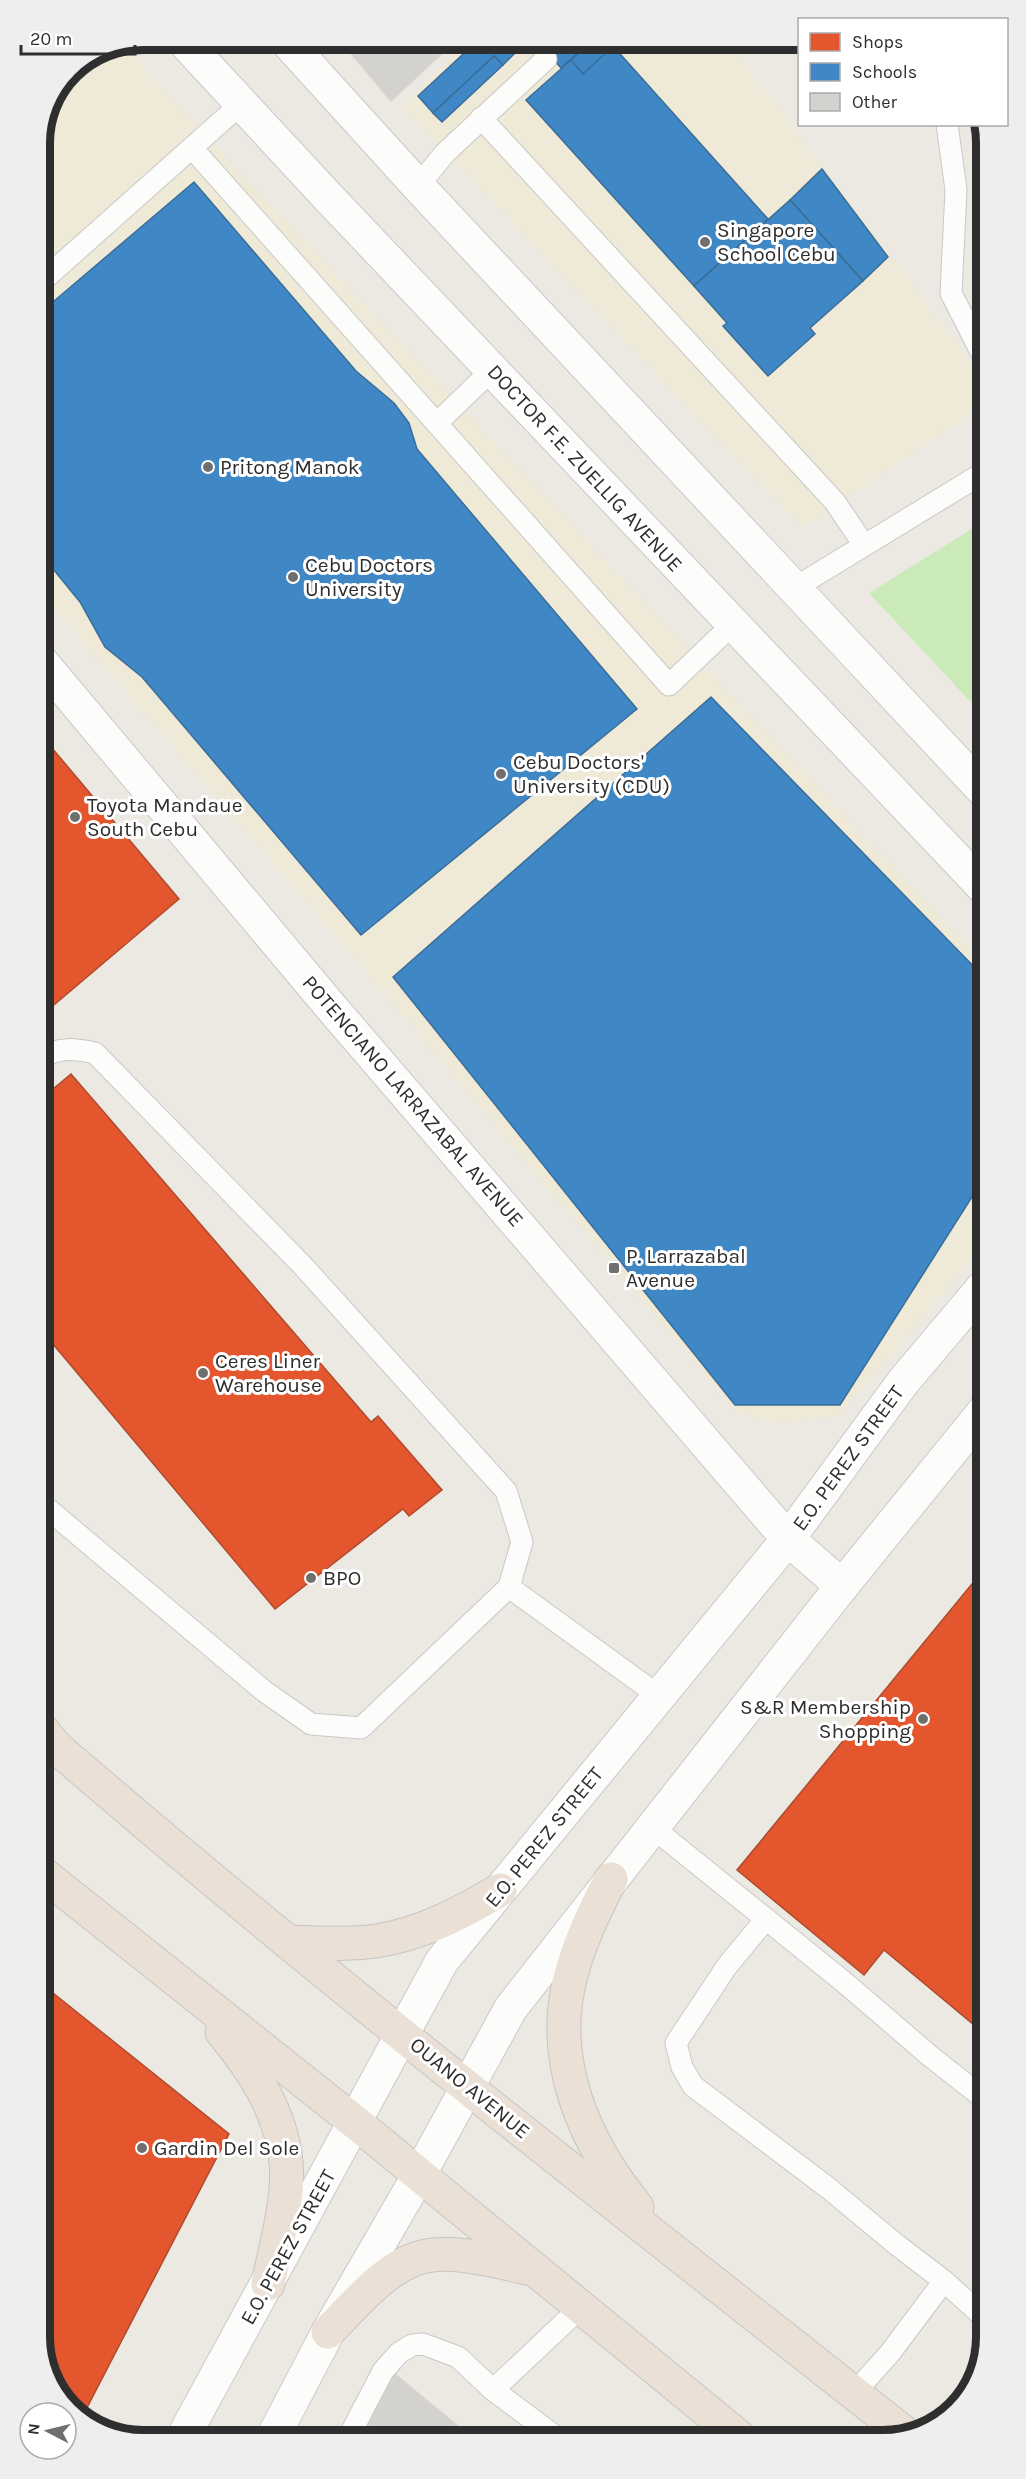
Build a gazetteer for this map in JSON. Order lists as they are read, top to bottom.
{
  "streets": {
    "highway": ["OUANO AVENUE"],
    "street": ["DOCTOR F.E. ZUELLIG AVENUE", "POTENCIANO LARRAZABAL AVENUE", "E.O. PEREZ STREET"]
  },
  "crossings": [
    ["POTENCIANO LARRAZABAL AVENUE", "E.O. PEREZ STREET"],
    ["E.O. PEREZ STREET", "OUANO AVENUE"]
  ],
  "places": {
    "other": [
      "Singapore School Cebu",
      "Pritong Manok",
      "Cebu Doctors University",
      "Cebu Doctors' University (CDU)",
      "Toyota Mandaue South Cebu",
      "Ceres Liner Warehouse",
      "BPO",
      "S&R Membership Shopping",
      "Gardin Del Sole"
    ],
    "transit": ["P. Larrazabal Avenue"]
  },
  "legend": ["Shops", "Schools", "Other"],
  "scale_bar": "20 m",
  "north": "left"
}
